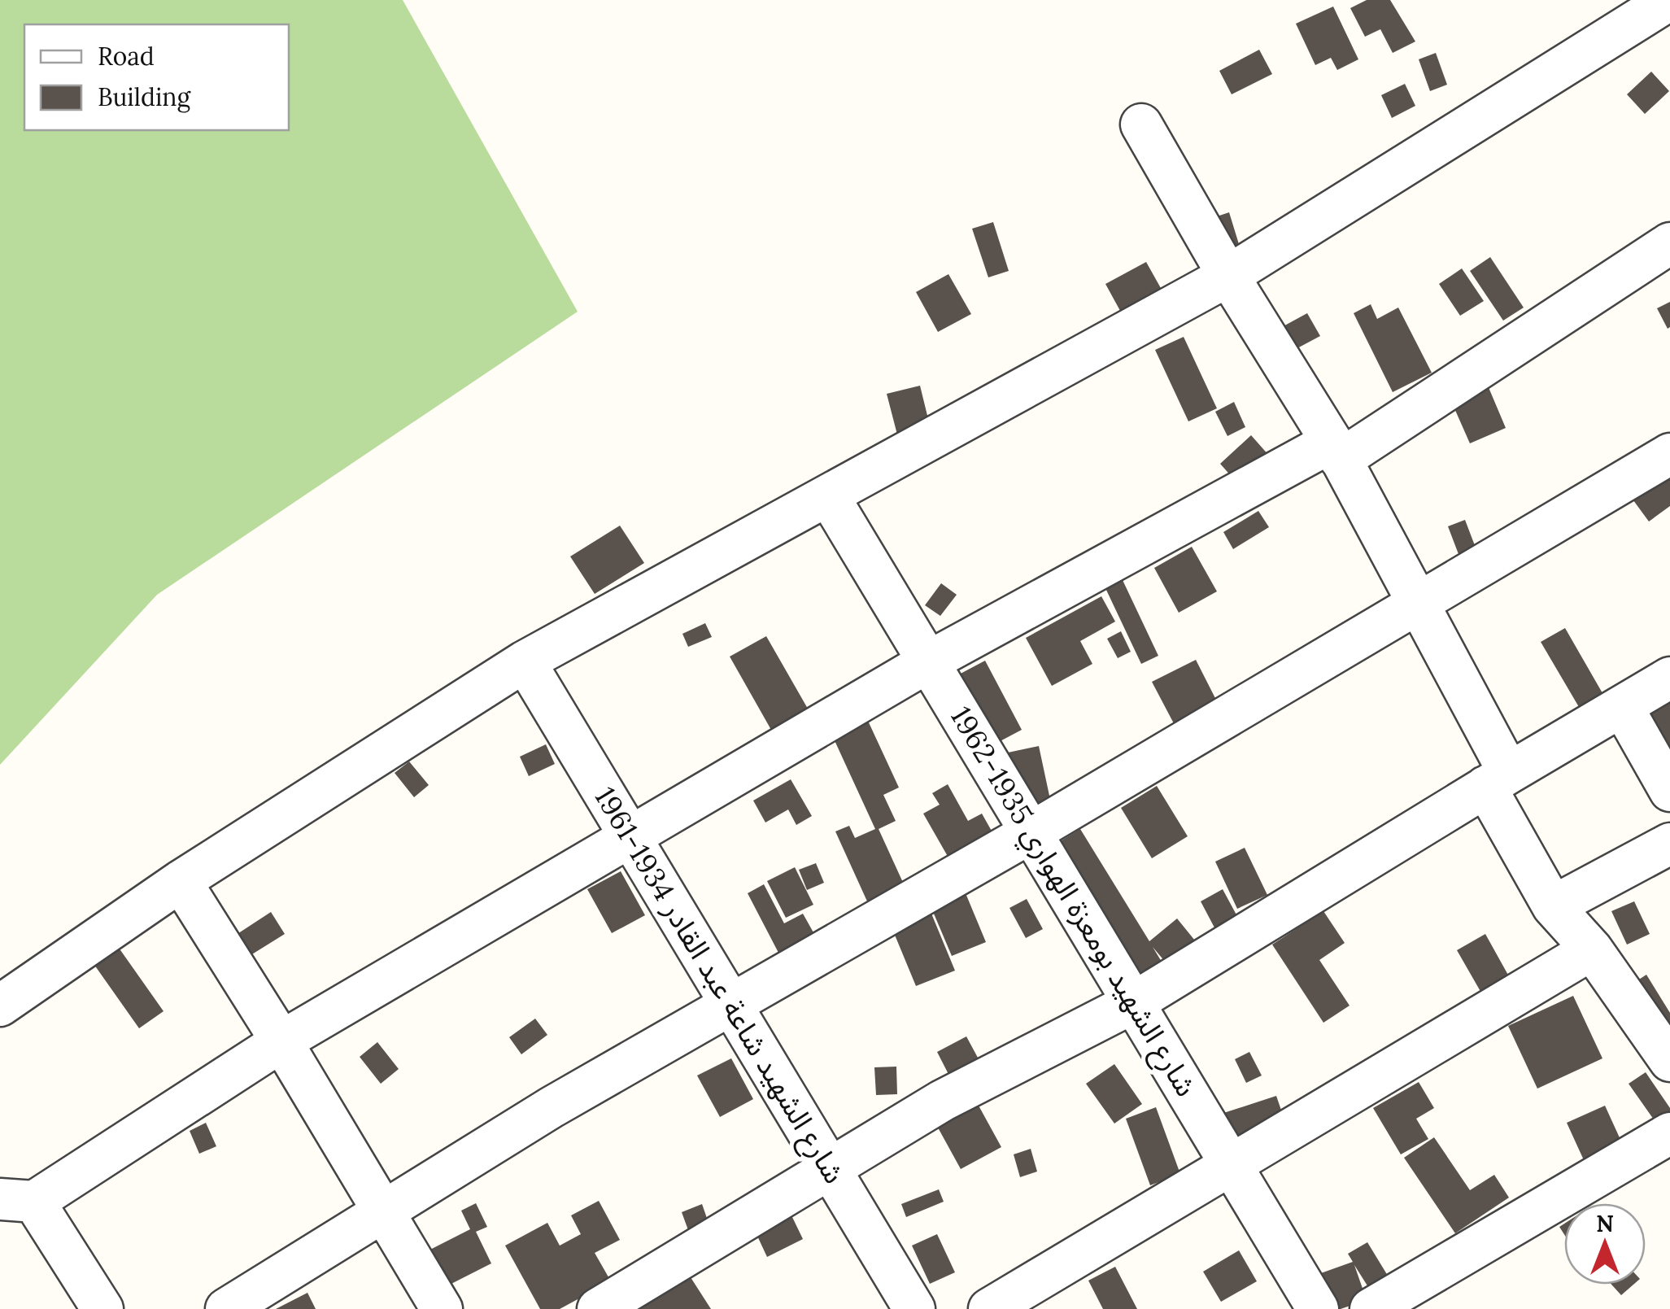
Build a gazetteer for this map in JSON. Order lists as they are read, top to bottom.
{
  "streets": {
    "street": ["شارع الشهيد بومعزة الهواري 1935-1962", "شارع الشهيد شاعة عبد القادر 1934-1961"]
  },
  "legend": ["Road", "Building"],
  "north": "top"
}
